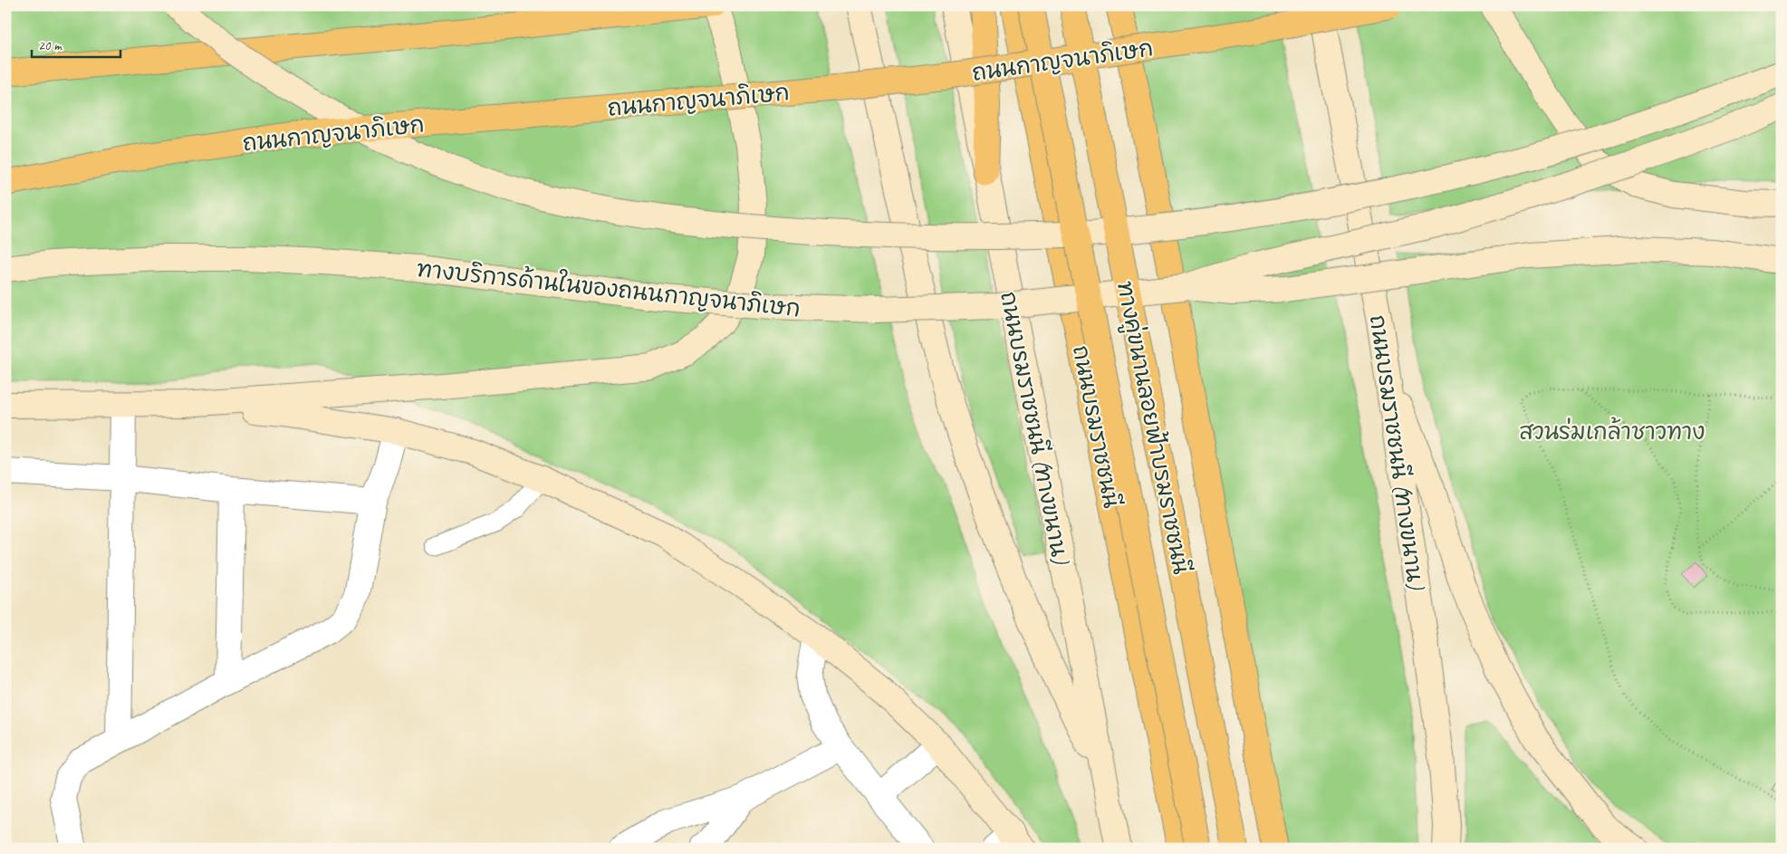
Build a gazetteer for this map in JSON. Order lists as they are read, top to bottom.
{
  "streets": {
    "main road": [
      "ถนนกาญจนาภิเษก",
      "ทางบริการด้านในของถนนกาญจนาภิเษก",
      "ถนนบรมราชชนนี",
      "ถนนบรมราชชนนี (ทางขนาน)",
      "ทางคู่ขนานลอยฟ้าบรมราชชนนี"
    ]
  },
  "parks": ["สวนร่มเกล้าชาวทาง"],
  "scale_bar": "20 m"
}
